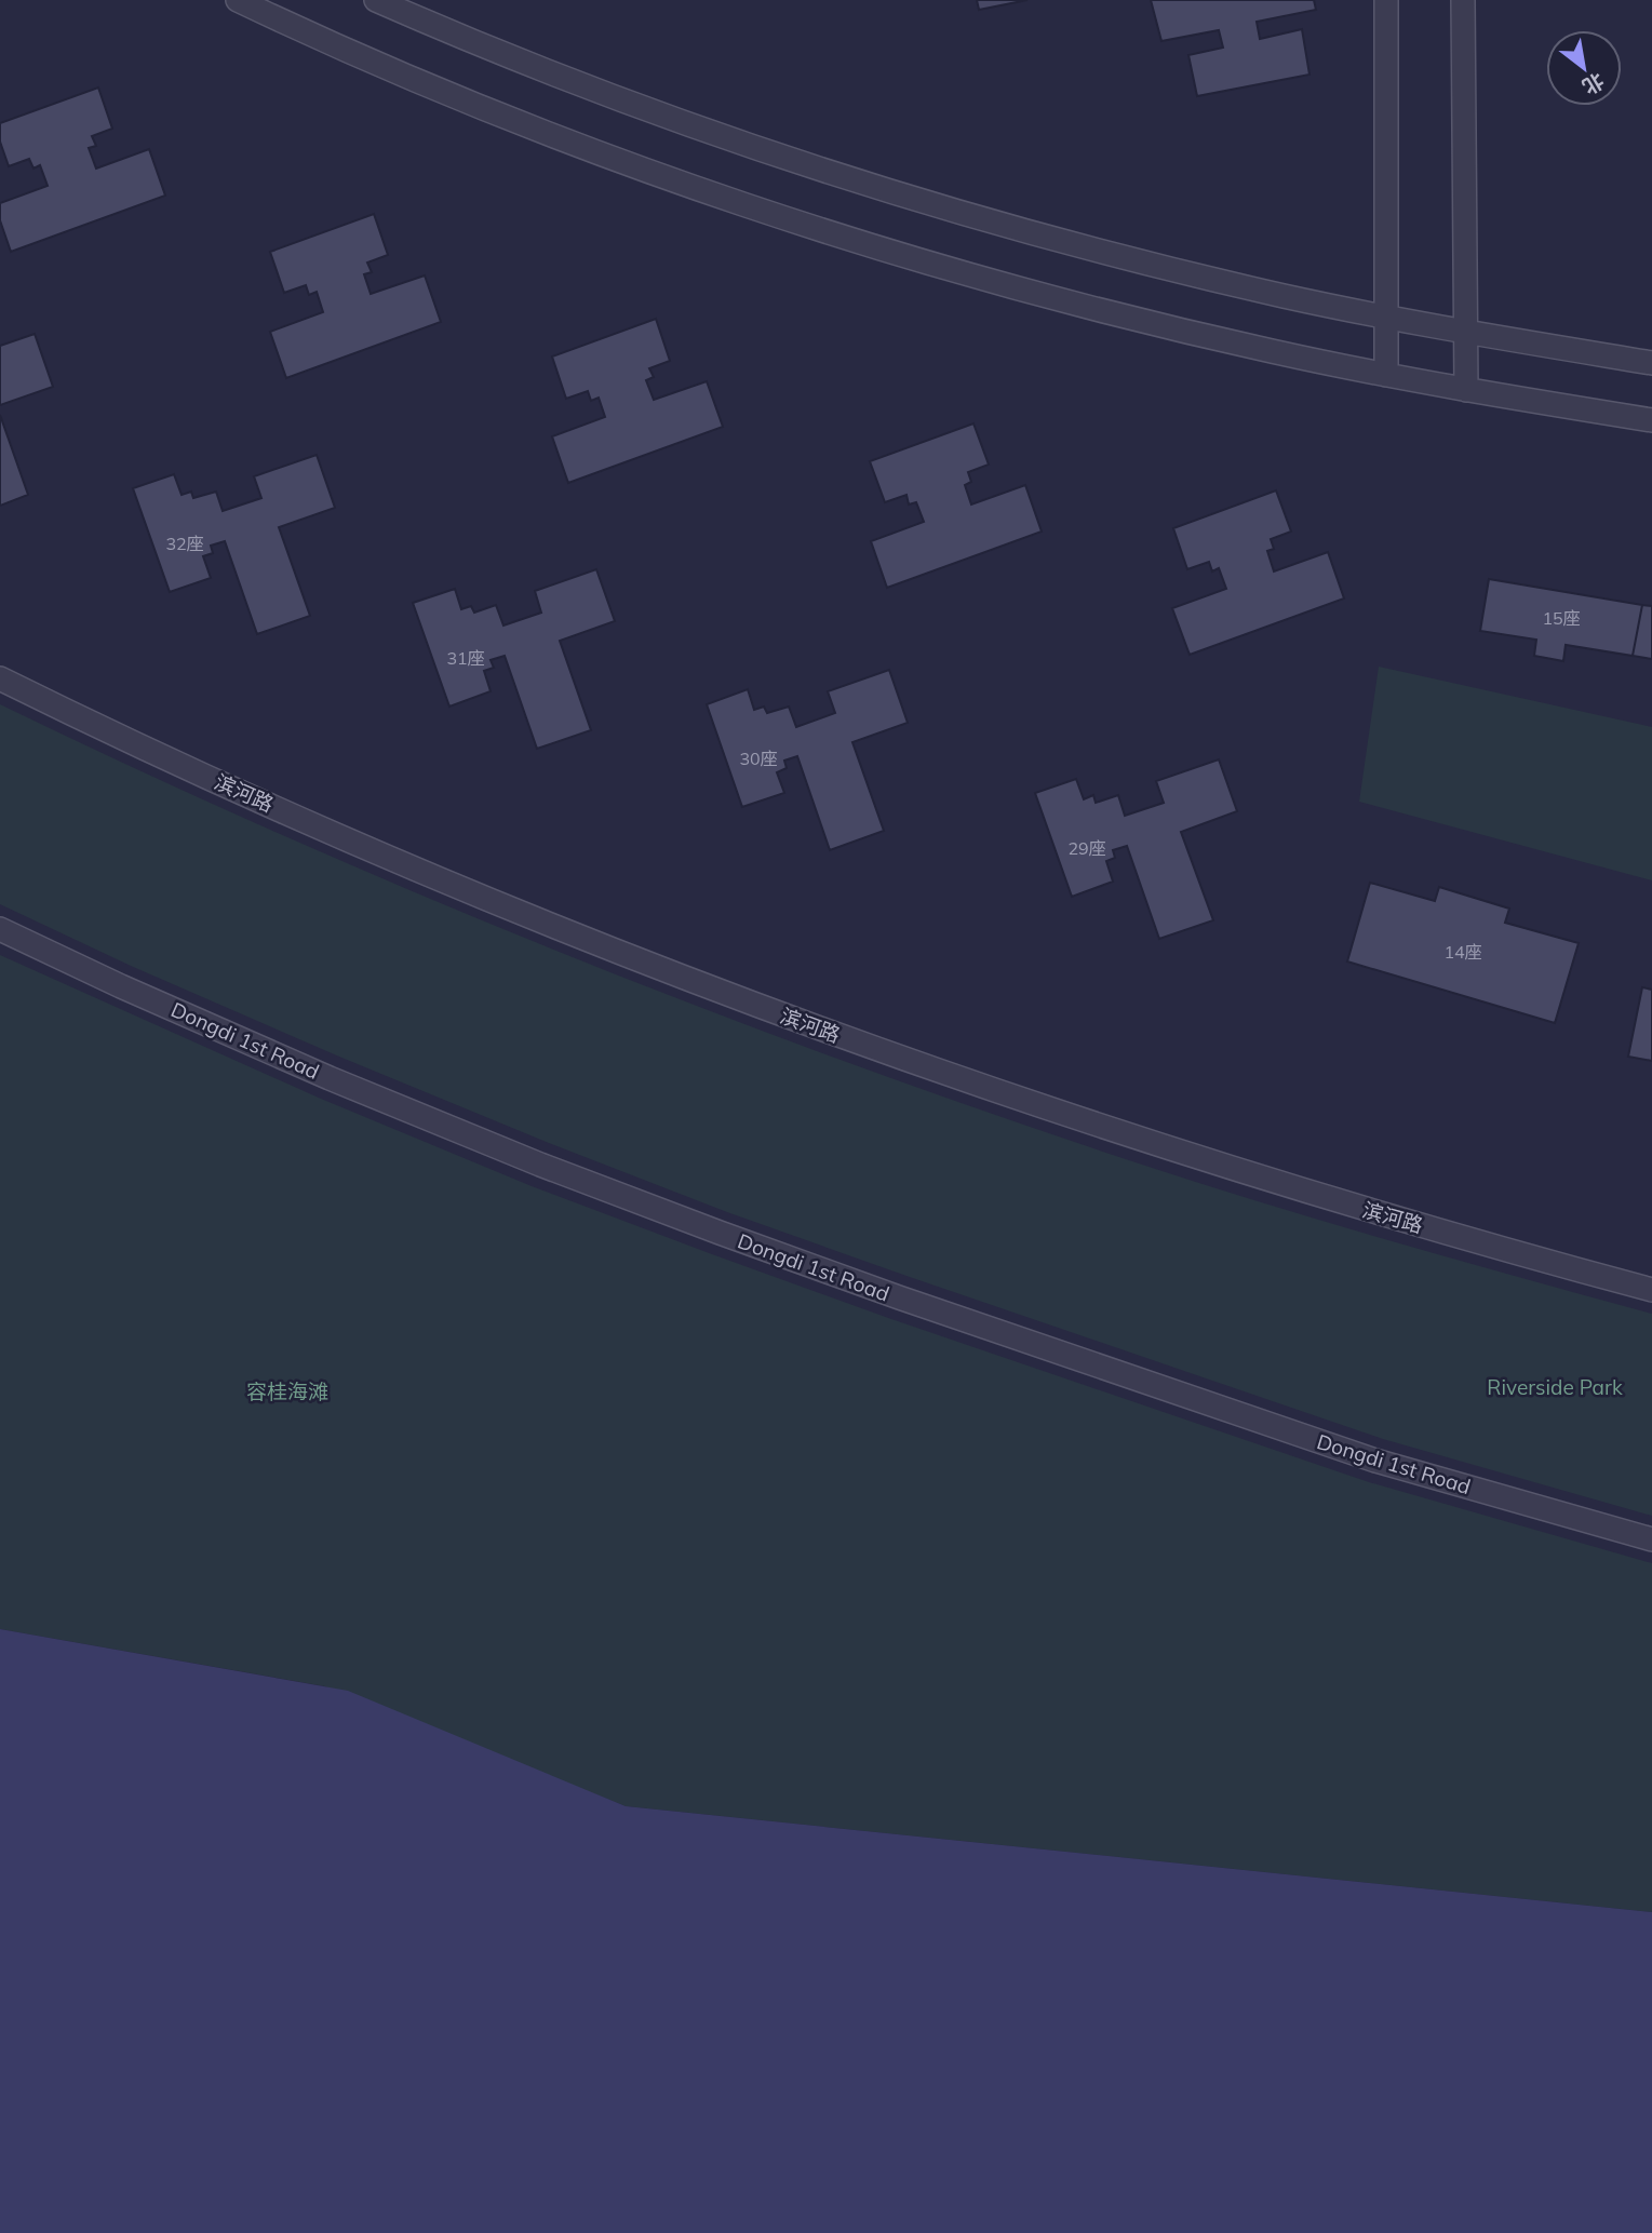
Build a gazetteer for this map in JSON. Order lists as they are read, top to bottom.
{
  "streets": {
    "street": ["滨河路", "Dongdi 1st Road"]
  },
  "parks": ["Riverside Park", "容桂海滩"],
  "house_numbers": [
    "32座",
    "15座",
    "31座",
    "30座",
    "29座",
    "14座"
  ],
  "north": "bottom right"
}
